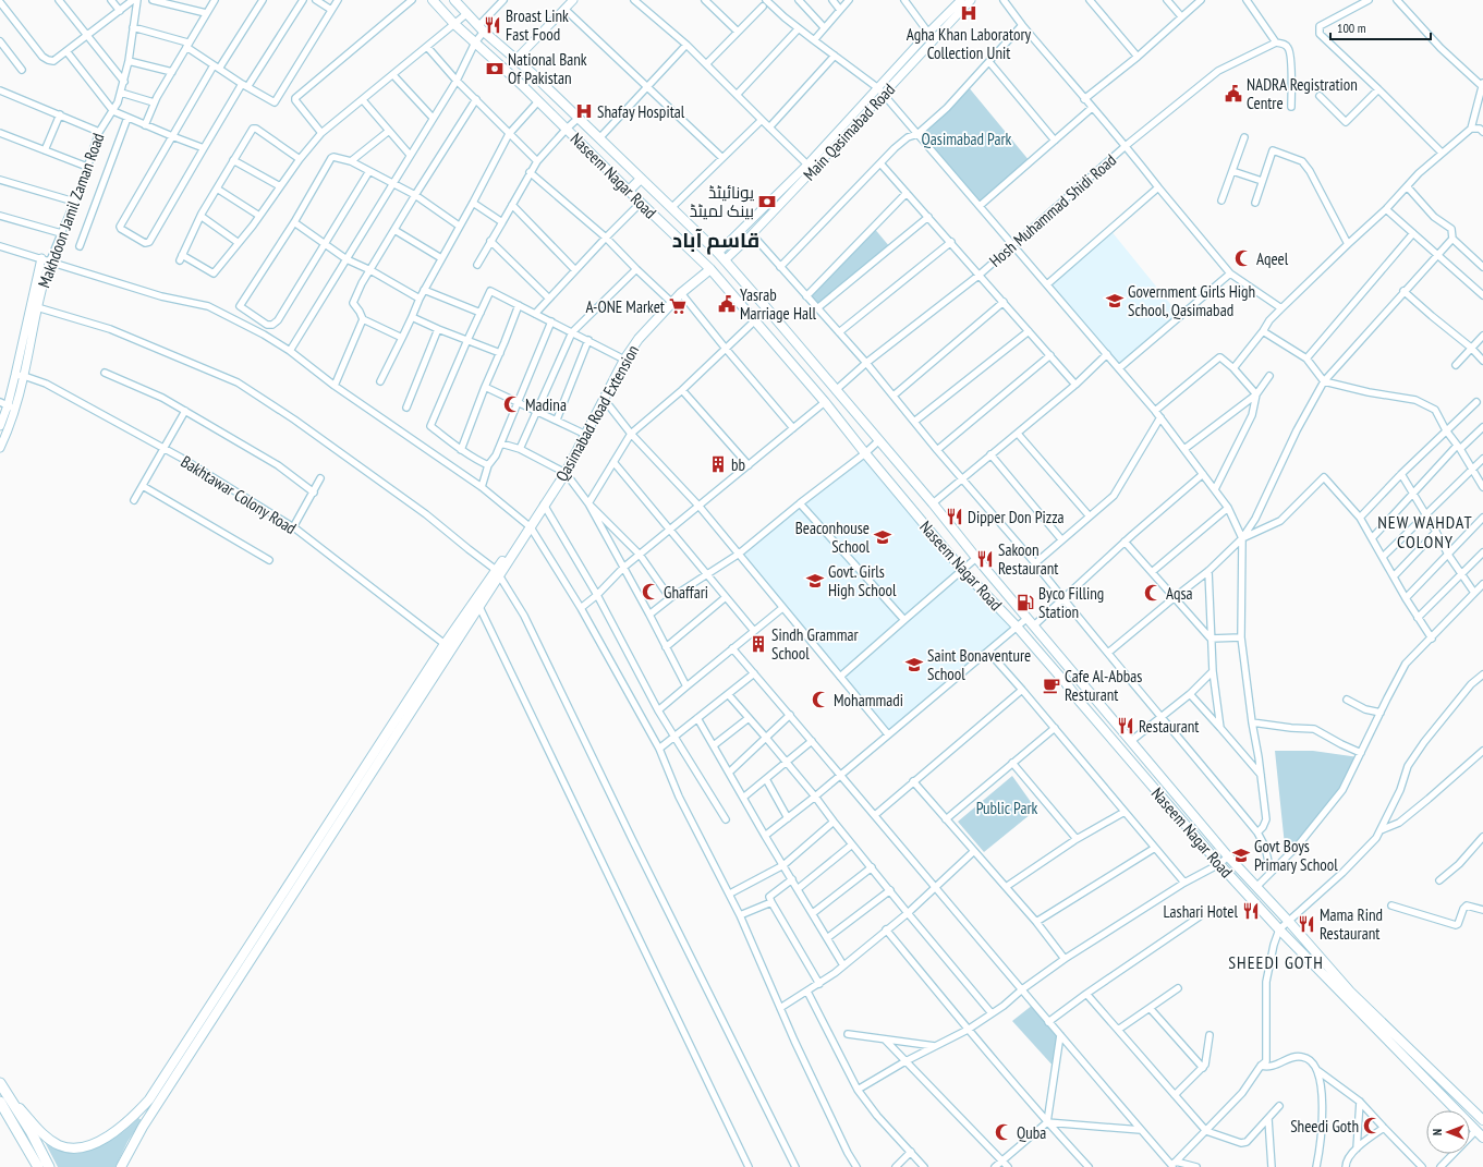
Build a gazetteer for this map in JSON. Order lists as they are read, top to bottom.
{
  "streets": {
    "main road": [
      "Main Qasimabad Road",
      "Naseem Nagar Road",
      "Makhdoon Jamil Zaman Road",
      "Qasimabad Road Extension"
    ],
    "street": ["Hosh Muhammad Shidi Road", "Bakhtawar Colony Road"]
  },
  "crossings": [
    ["Main Qasimabad Road", "Naseem Nagar Road"],
    ["Naseem Nagar Road", "Hosh Muhammad Shidi Road"],
    ["Naseem Nagar Road", "Qasimabad Road Extension"],
    ["Makhdoon Jamil Zaman Road", "Bakhtawar Colony Road"]
  ],
  "districts": ["قاسم آباد", "NEW WAHDAT COLONY", "SHEEDI GOTH"],
  "parks": ["Qasimabad Park", "Public Park"],
  "places": {
    "hospital": ["Agha Khan Laboratory Collection Unit", "Shafay Hospital"],
    "restaurant": [
      "Broast Link Fast Food",
      "Dipper Don Pizza",
      "Sakoon Restaurant",
      "Restaurant",
      "Lashari Hotel",
      "Mama Rind Restaurant"
    ],
    "bank": ["National Bank Of Pakistan", "یونائیٹڈ بینک لمیٹڈ"],
    "public building": ["NADRA Registration Centre", "Yasrab Marriage Hall"],
    "mosque": [
      "Aqeel",
      "Madina",
      "Ghaffari",
      "Aqsa",
      "Mohammadi",
      "Sheedi Goth",
      "Quba"
    ],
    "school or university": [
      "Government Girls High School, Qasimabad",
      "Beaconhouse School",
      "Govt. Girls High School",
      "Saint Bonaventure School",
      "Govt Boys Primary School"
    ],
    "supermarket": ["A-ONE Market"],
    "building": ["bb", "Sindh Grammar School"],
    "fuel station": ["Byco Filling Station"],
    "cafe": ["Cafe Al-Abbas Resturant"]
  },
  "scale_bar": "100 m",
  "north": "left"
}
